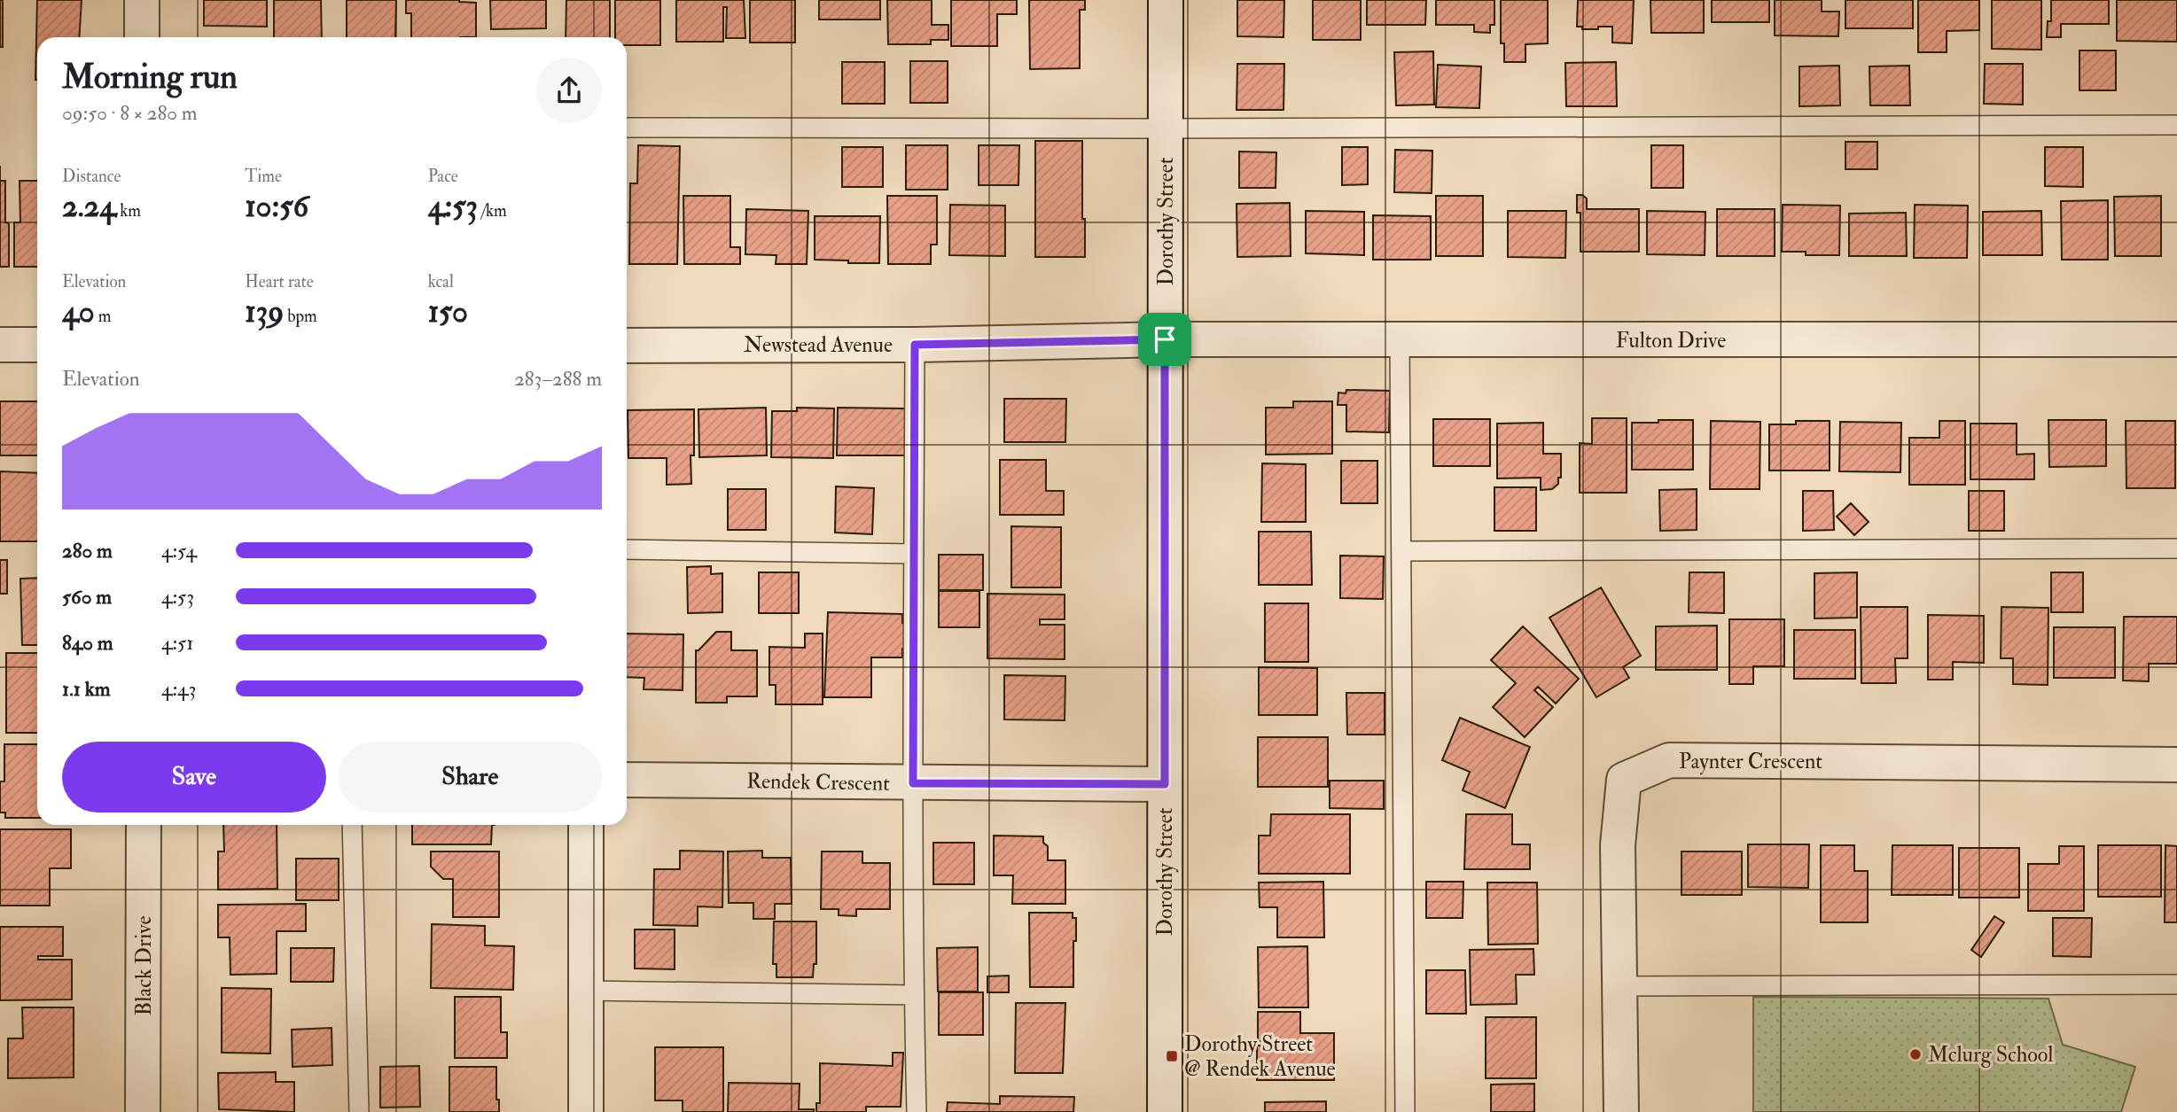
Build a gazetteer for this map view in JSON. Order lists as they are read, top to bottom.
{
  "streets": {
    "street": [
      "Dorothy Street",
      "Fulton Drive",
      "Newstead Avenue",
      "Paynter Crescent",
      "Rendek Crescent",
      "Black Drive"
    ]
  },
  "crossings": [
    ["Dorothy Street", "Fulton Drive"],
    ["Dorothy Street", "Newstead Avenue"],
    ["Dorothy Street", "Rendek Crescent"],
    ["Fulton Drive", "Newstead Avenue"]
  ],
  "places": {
    "other": ["Mclurg School"],
    "transit": ["Dorothy Street @ Rendek Avenue"]
  },
  "page": {
    "heading": ["Morning run", "09:50 · 8 × 280 m"],
    "stats": [
      ["Distance", "2.24 km"],
      ["Time", "10:56"],
      ["Pace", "4:53 /km"],
      ["Elevation", "40 m"],
      ["Heart rate", "139 bpm"],
      ["kcal", "150"]
    ],
    "chart": ["Elevation", "283–288 m"],
    "list": [
      {
        "name": "280 m",
        "note": "4:54"
      },
      {
        "name": "560 m",
        "note": "4:53"
      },
      {
        "name": "840 m",
        "note": "4:51"
      },
      {
        "name": "1.1 km",
        "note": "4:43"
      }
    ],
    "buttons": ["Save", "Share"]
  }
}
